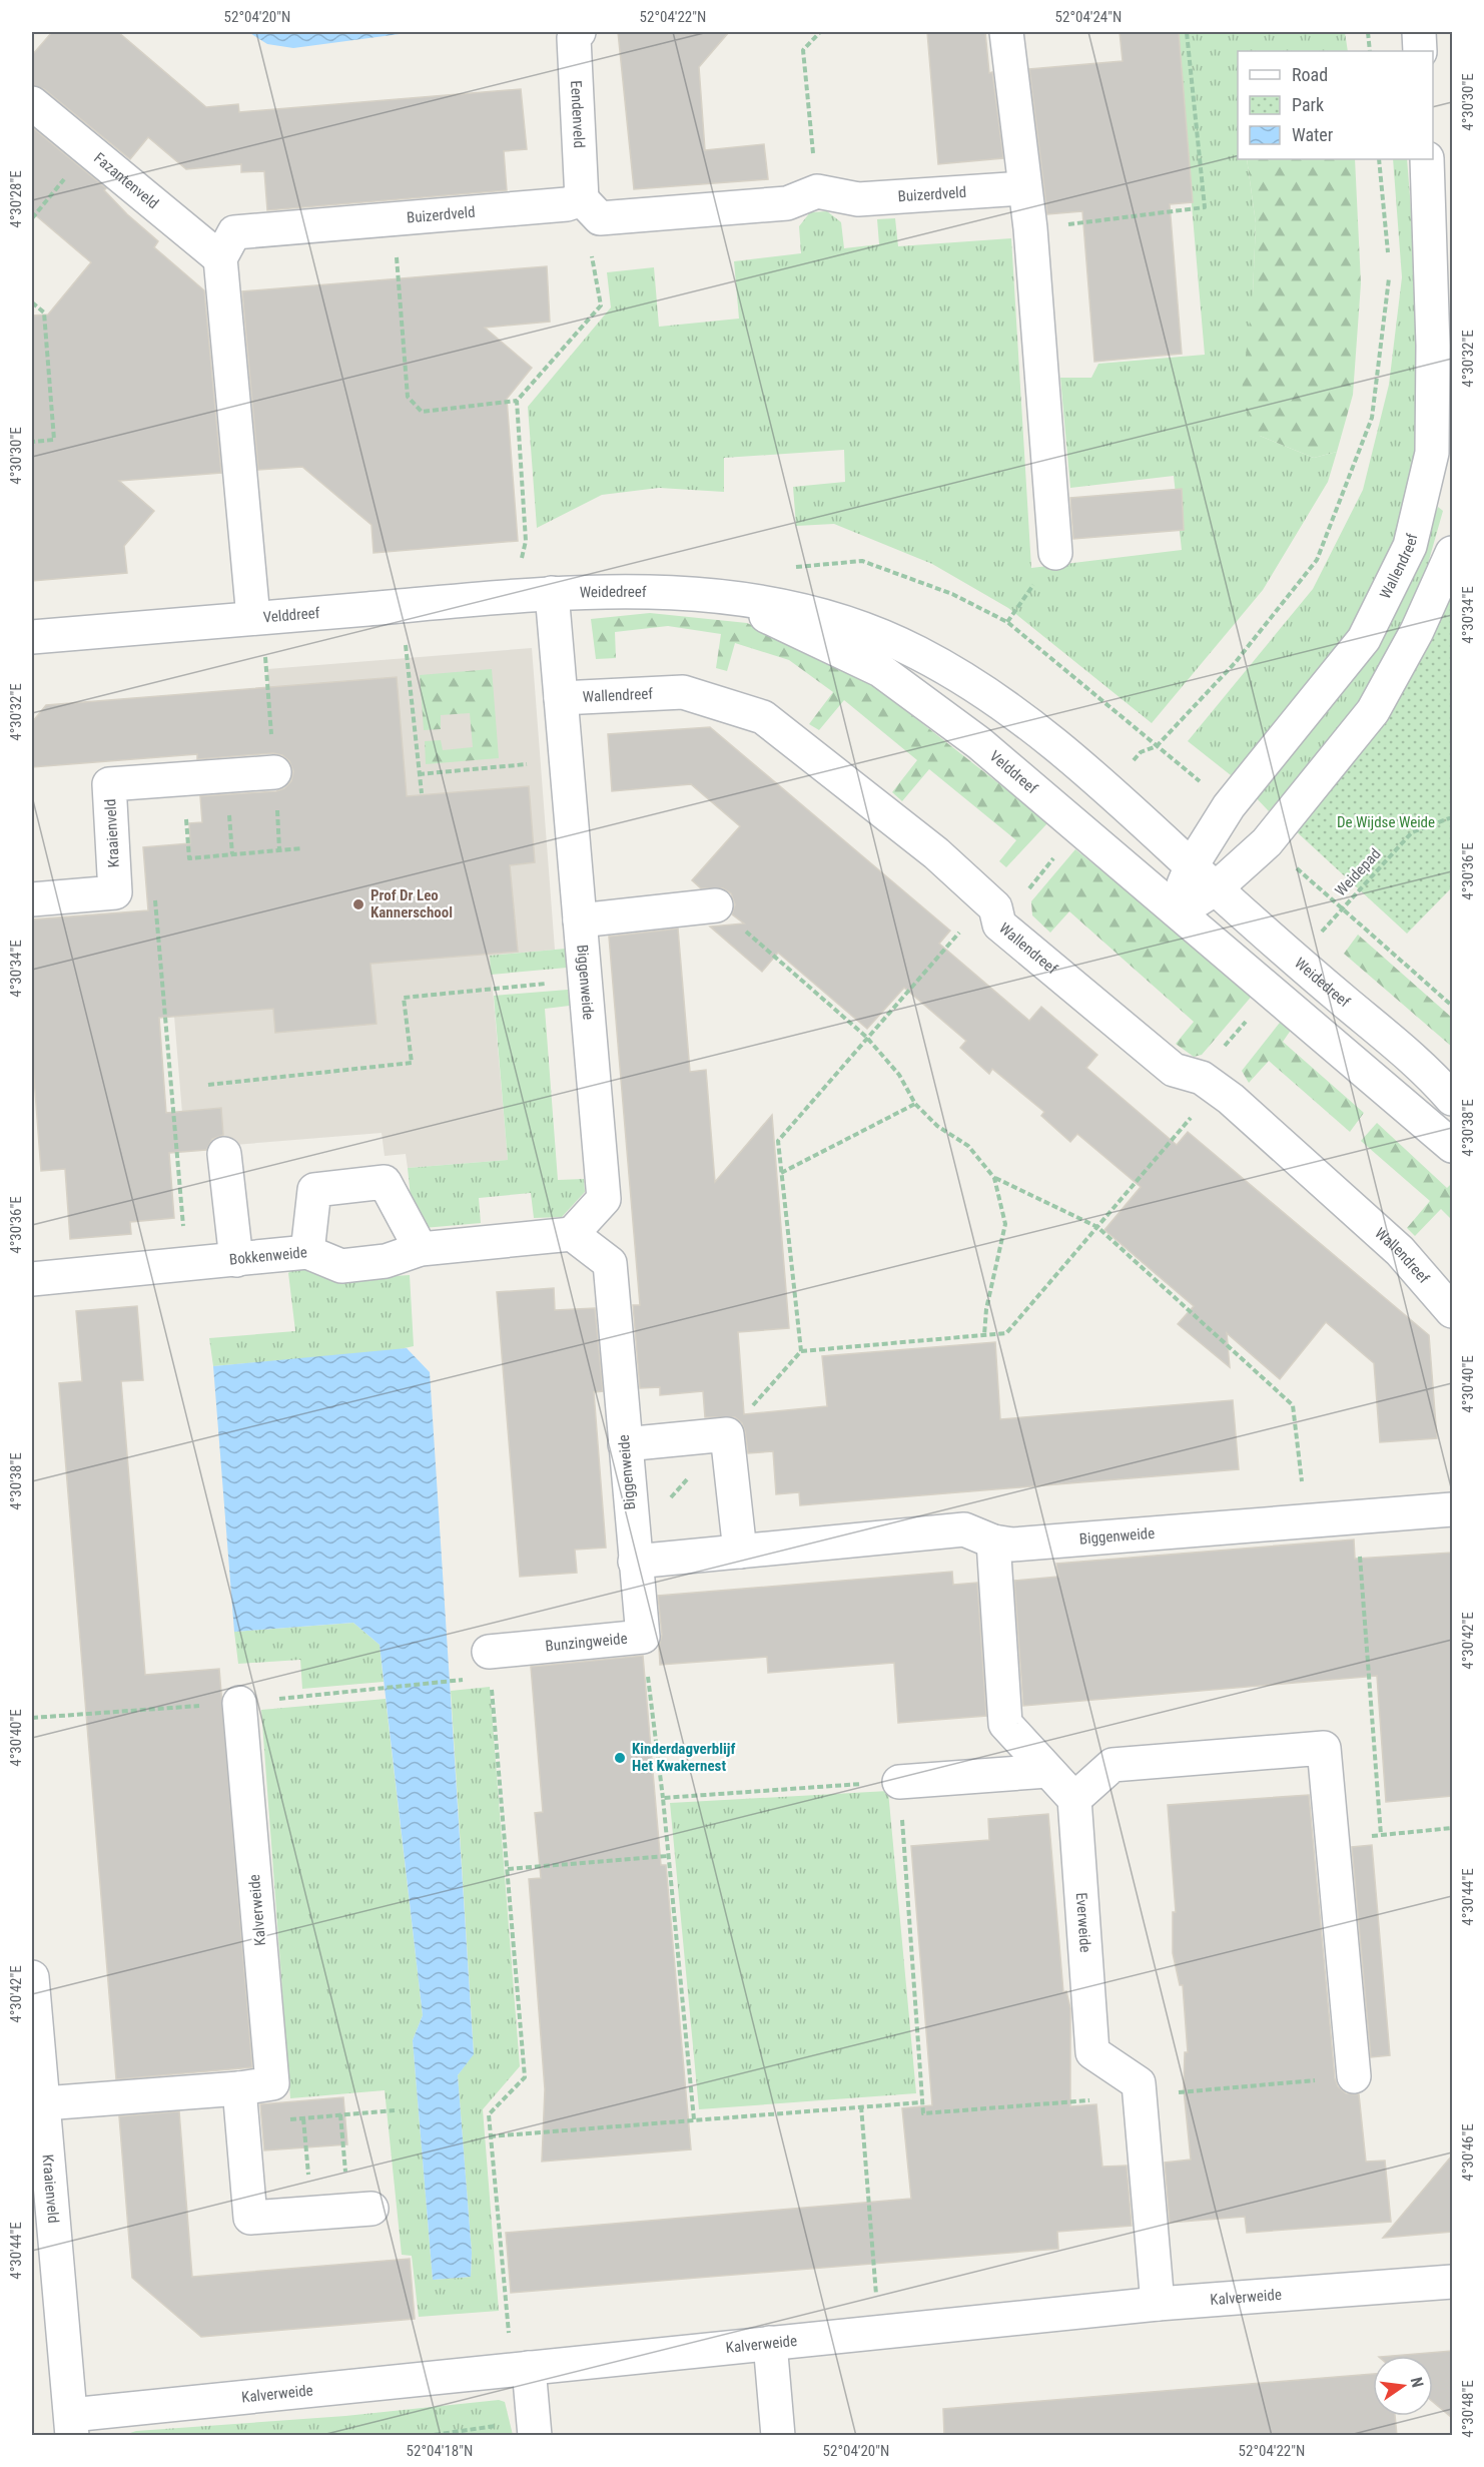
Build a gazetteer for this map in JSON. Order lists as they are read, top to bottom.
{
  "streets": {
    "street": [
      "Eendenveld",
      "Fazantenveld",
      "Buizerdveld",
      "Wallendreef",
      "Weidedreef",
      "Velddreef",
      "Kraaienveld",
      "Biggenweide",
      "Bokkenweide",
      "Bunzingweide",
      "Kalverweide",
      "Everweide"
    ],
    "path": ["Weidepad"]
  },
  "crossings": [
    ["Eendenveld", "Buizerdveld"],
    ["Fazantenveld", "Buizerdveld"],
    ["Wallendreef", "Weidedreef"],
    ["Wallendreef", "Velddreef"],
    ["Wallendreef", "Biggenweide"],
    ["Weidedreef", "Velddreef"],
    ["Weidedreef", "Biggenweide"],
    ["Velddreef", "Biggenweide"],
    ["Kraaienveld", "Kalverweide"],
    ["Biggenweide", "Bokkenweide"],
    ["Biggenweide", "Bunzingweide"],
    ["Kalverweide", "Everweide"]
  ],
  "parks": ["De Wijdse Weide"],
  "places": ["Prof Dr Leo Kannerschool", "Kinderdagverblijf Het Kwakernest"],
  "legend": ["Road", "Park", "Water"],
  "north": "right",
  "coordinates": [
    "52°04'20\"N",
    "52°04'22\"N",
    "52°04'24\"N",
    "4°30'30\"E",
    "4°30'28\"E",
    "4°30'32\"E",
    "4°30'34\"E",
    "4°30'36\"E",
    "4°30'38\"E",
    "4°30'40\"E",
    "4°30'42\"E",
    "4°30'44\"E",
    "4°30'46\"E",
    "4°30'48\"E",
    "52°04'18\"N"
  ]
}
